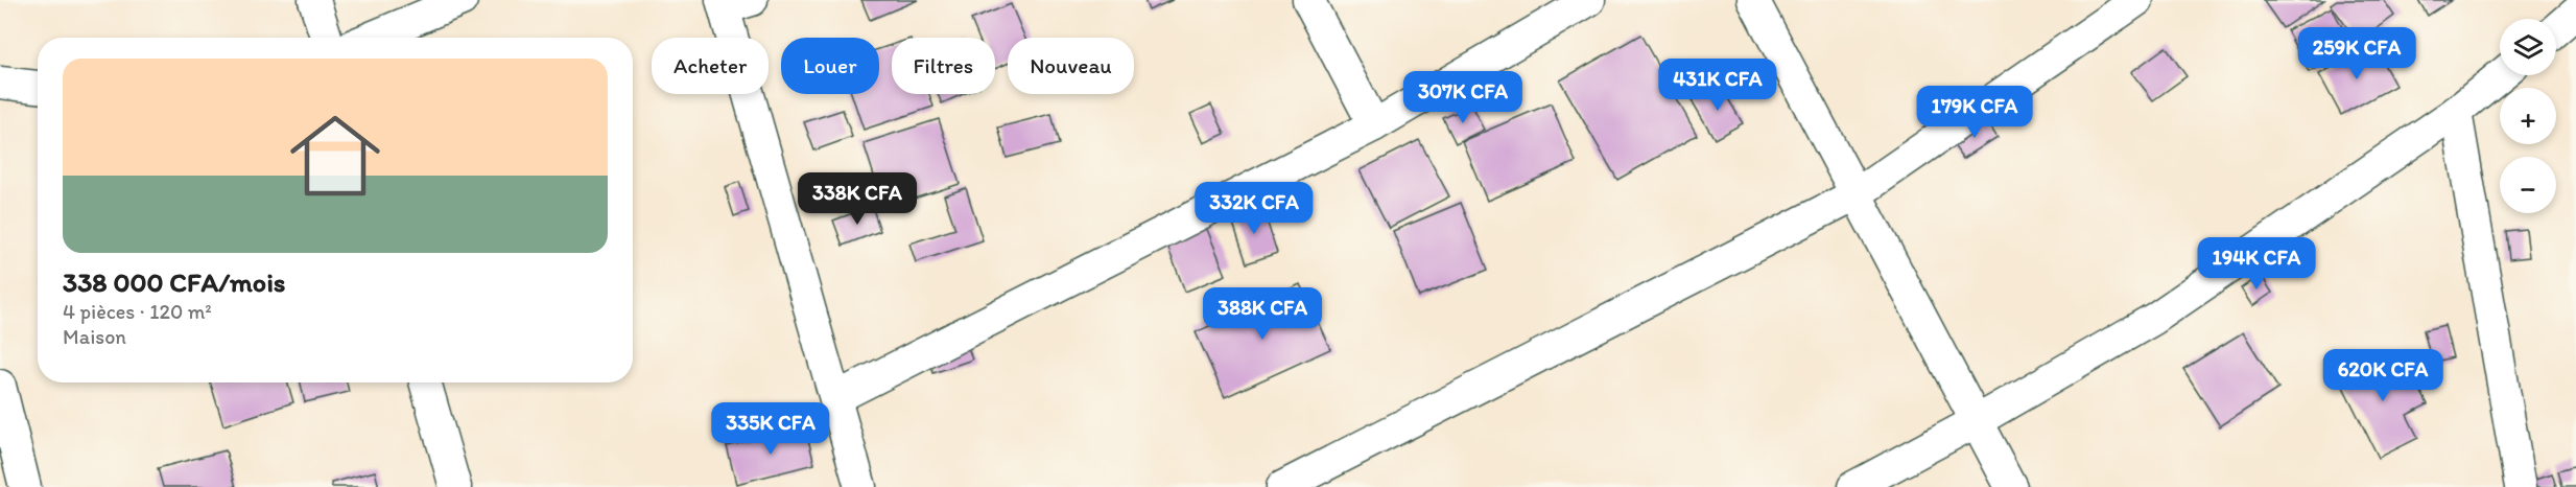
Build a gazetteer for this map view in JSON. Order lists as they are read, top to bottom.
{
  "page": {
    "map_buttons": ["+", "−"],
    "price": [
      "259K CFA",
      "431K CFA",
      "307K CFA",
      "179K CFA",
      "338K CFA",
      "332K CFA",
      "194K CFA",
      "388K CFA",
      "620K CFA",
      "335K CFA"
    ],
    "chip": [
      "Acheter",
      "Louer",
      "Filtres",
      "Nouveau"
    ],
    "list": [
      {
        "name": "338 000 CFA/mois",
        "note": "4 pièces · 120 m² · Maison"
      }
    ]
  }
}
